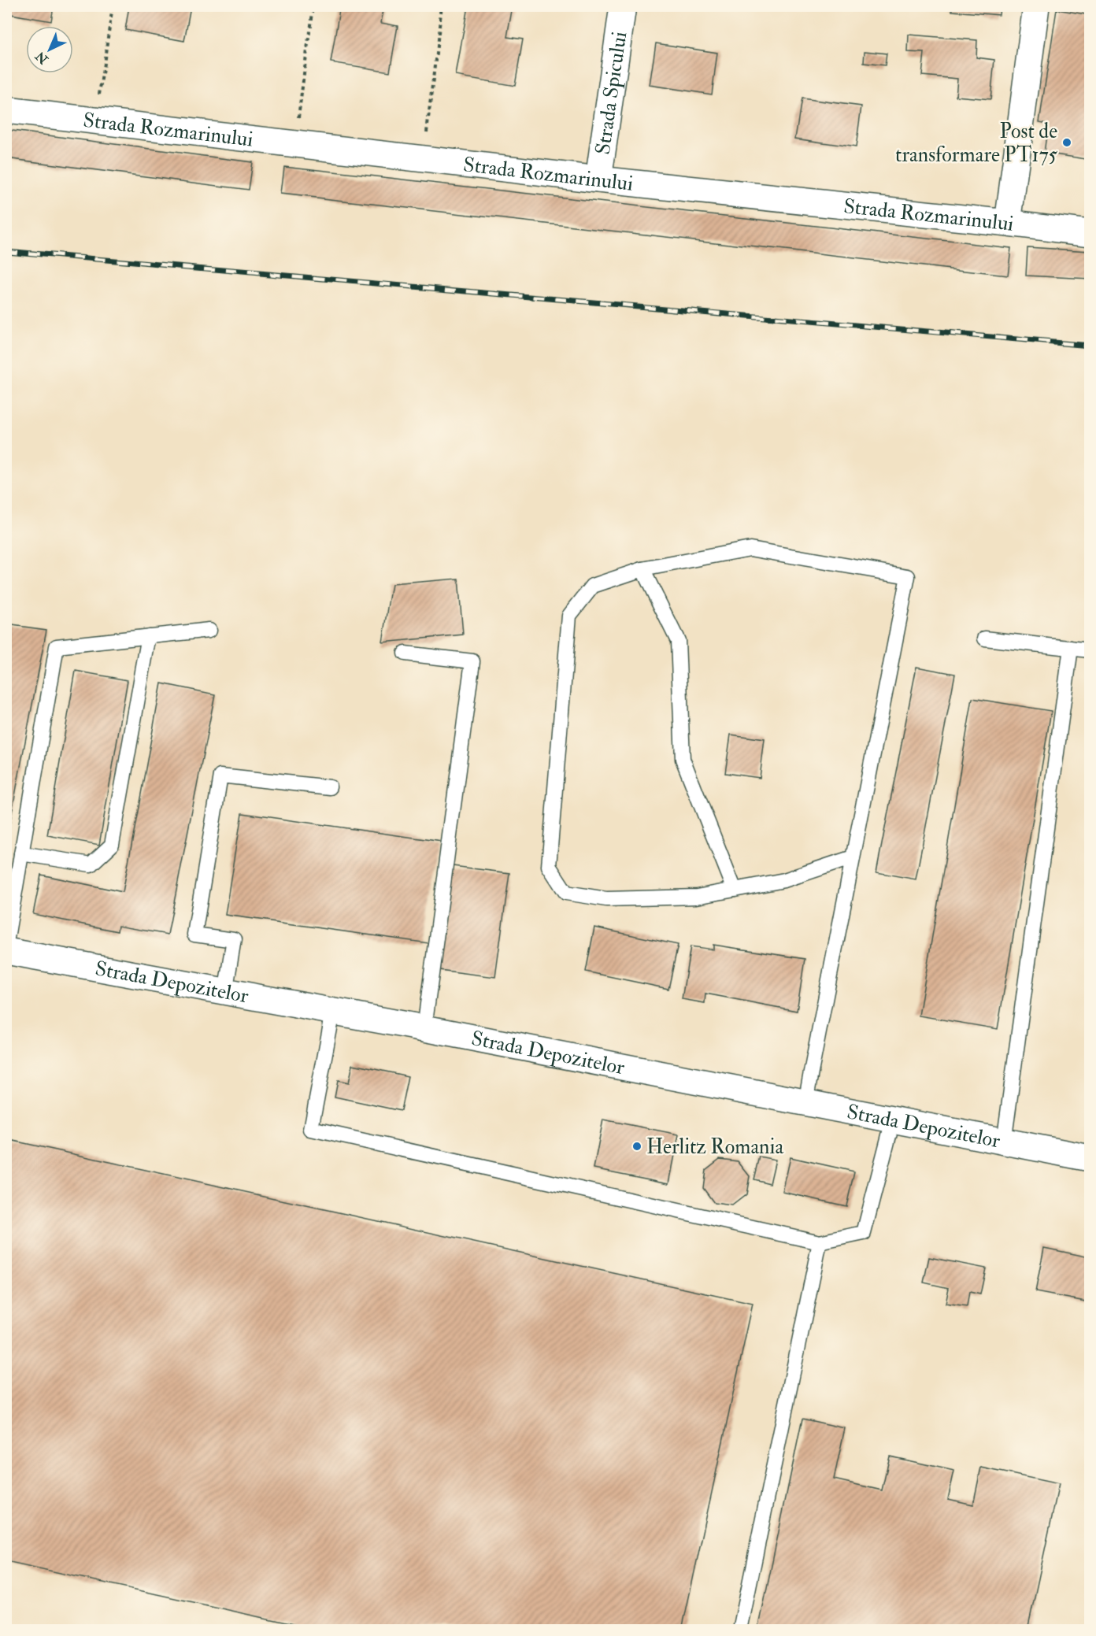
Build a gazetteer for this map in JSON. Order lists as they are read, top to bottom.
{
  "streets": {
    "street": ["Strada Spicului", "Strada Rozmarinului", "Strada Depozitelor"]
  },
  "crossings": [
    ["Strada Spicului", "Strada Rozmarinului"]
  ],
  "places": ["Post de transformare PT175", "Herlitz Romania"],
  "north": "bottom left"
}
